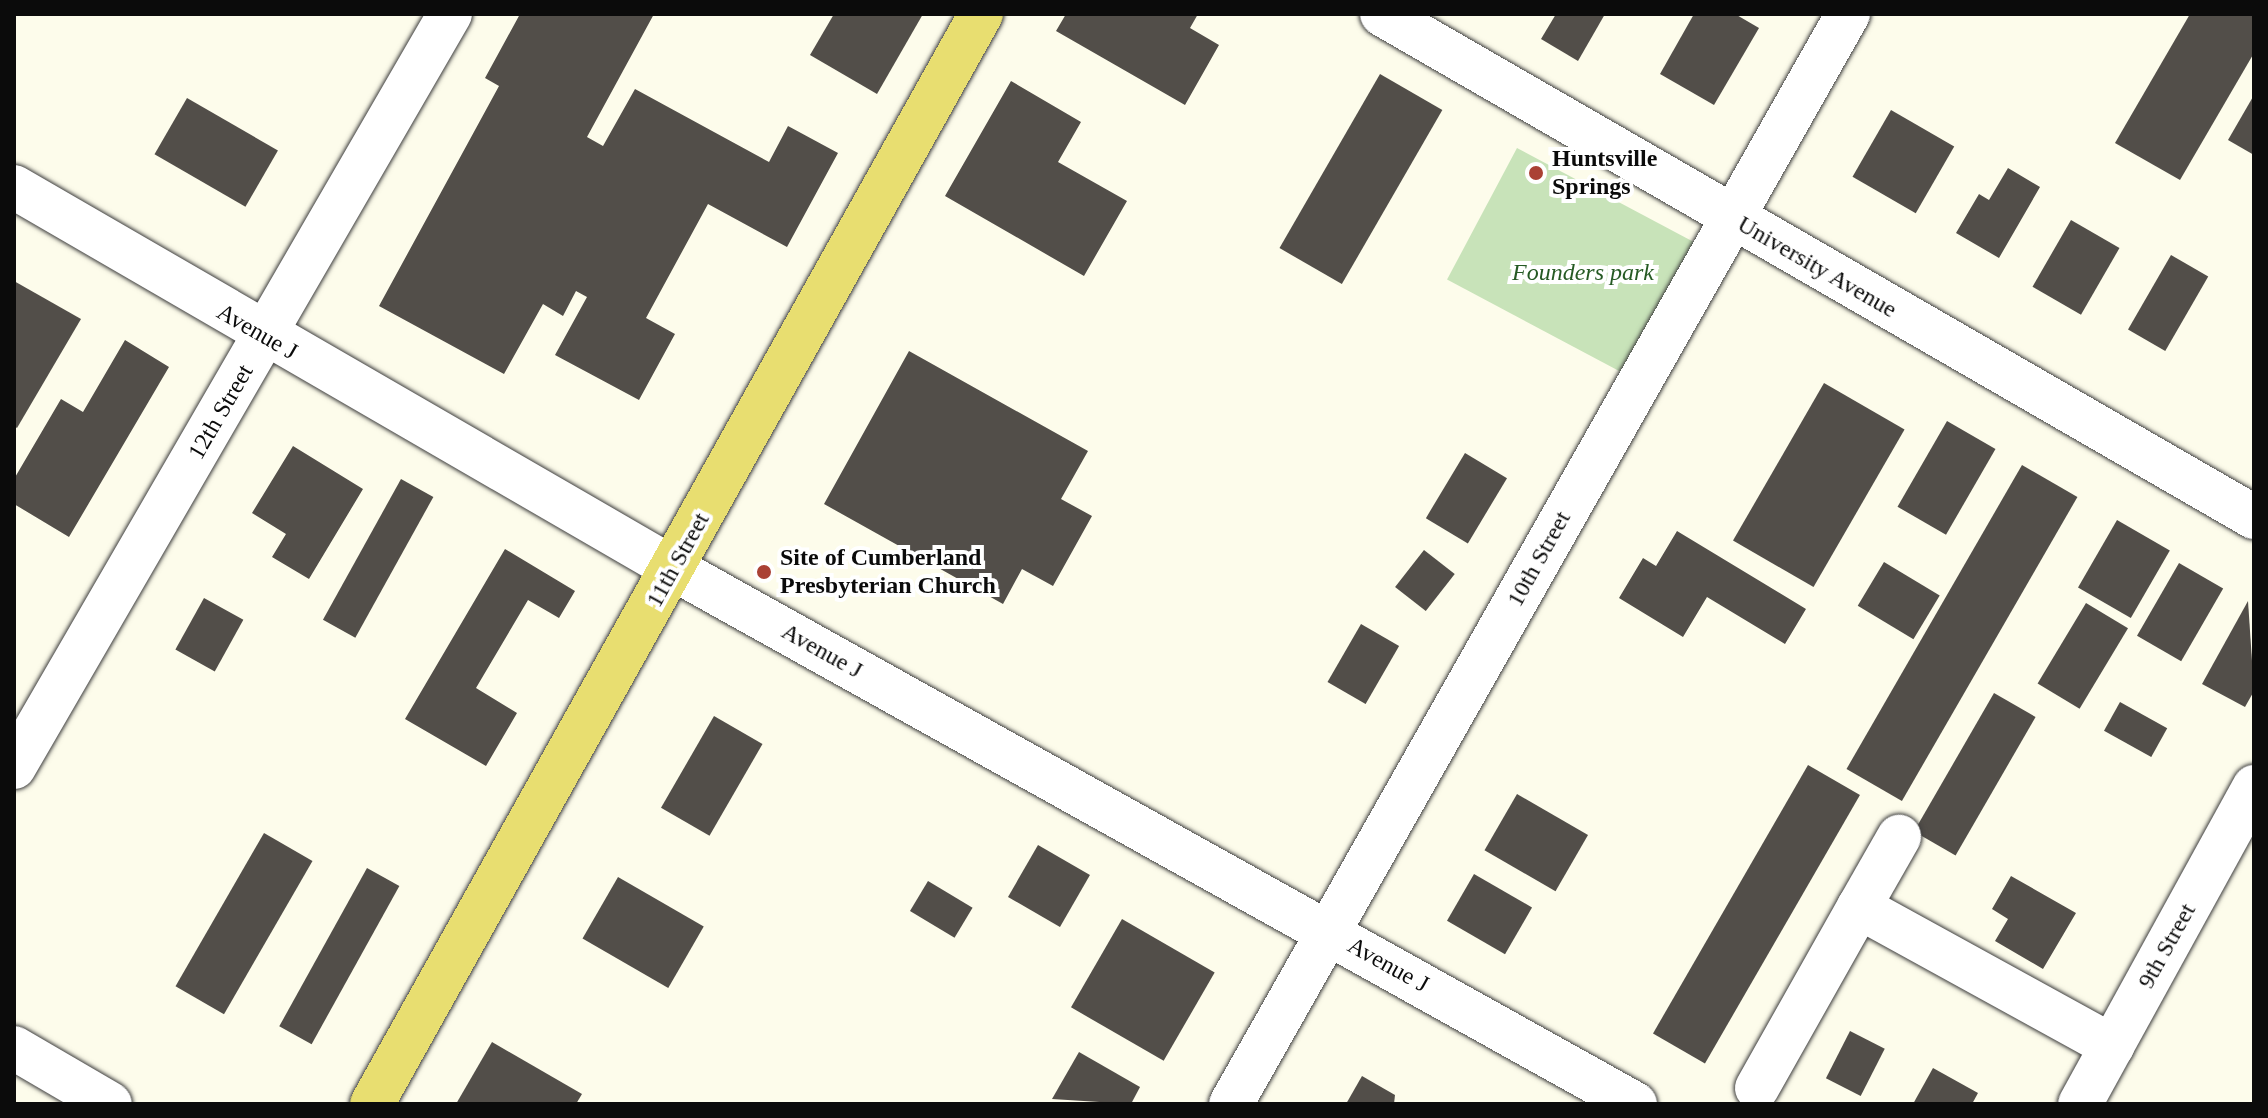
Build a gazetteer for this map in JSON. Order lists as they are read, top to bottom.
{
  "streets": {
    "main road": ["11th Street"],
    "street": [
      "University Avenue",
      "Avenue J",
      "12th Street",
      "10th Street",
      "9th Street"
    ]
  },
  "crossings": [
    ["University Avenue", "10th Street"],
    ["Avenue J", "12th Street"],
    ["Avenue J", "10th Street"],
    ["Avenue J", "11th Street"]
  ],
  "parks": ["Founders park"],
  "places": ["Huntsville Springs", "Site of Cumberland Presbyterian Church"]
}
